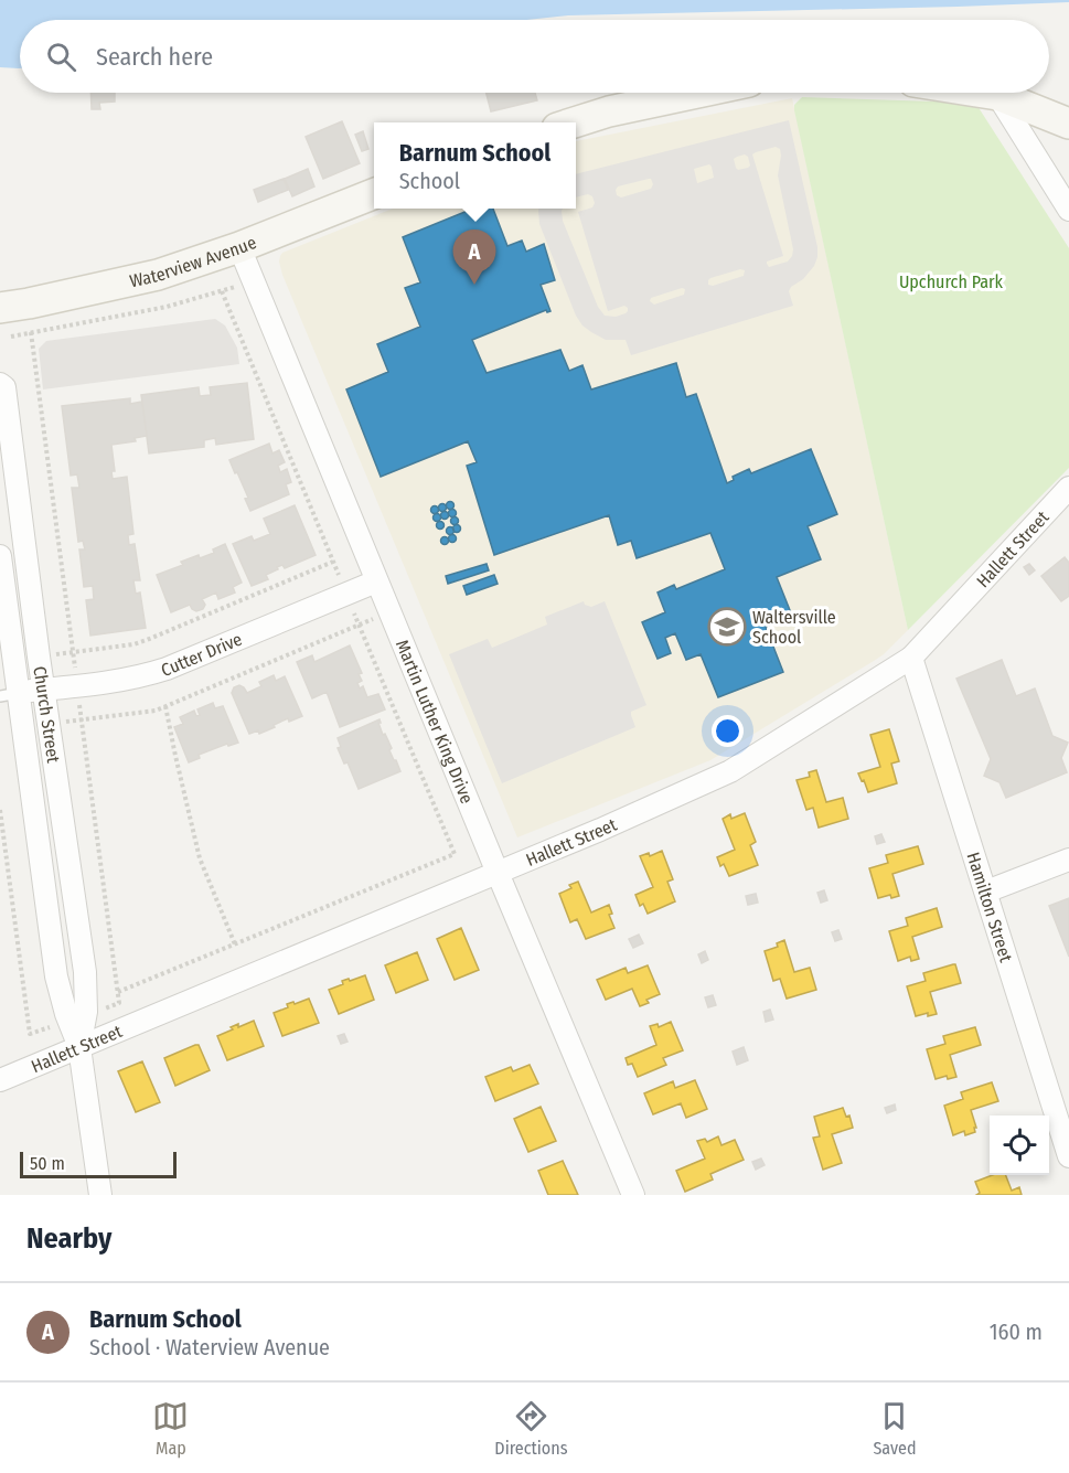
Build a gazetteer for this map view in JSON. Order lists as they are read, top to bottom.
{
  "streets": {
    "street": [
      "Waterview Avenue",
      "Hallett Street",
      "Cutter Drive",
      "Church Street",
      "Martin Luther King Drive",
      "Hamilton Street"
    ]
  },
  "crossings": [
    ["Waterview Avenue", "Martin Luther King Drive"],
    ["Hallett Street", "Church Street"],
    ["Hallett Street", "Martin Luther King Drive"],
    ["Hallett Street", "Hamilton Street"],
    ["Cutter Drive", "Church Street"],
    ["Cutter Drive", "Martin Luther King Drive"]
  ],
  "parks": ["Upchurch Park"],
  "places": {
    "school or university": ["Waltersville School"]
  },
  "scale_bar": "50 m",
  "page": {
    "search": "Search here",
    "popup": ["Barnum School", "School"],
    "pins": "A",
    "scale": "50 m",
    "heading": "Nearby",
    "list": [
      {
        "mark": "A",
        "name": "Barnum School",
        "note": "School · Waterview Avenue",
        "value": "160 m"
      }
    ],
    "nav": ["Map", "Directions", "Saved"]
  }
}
